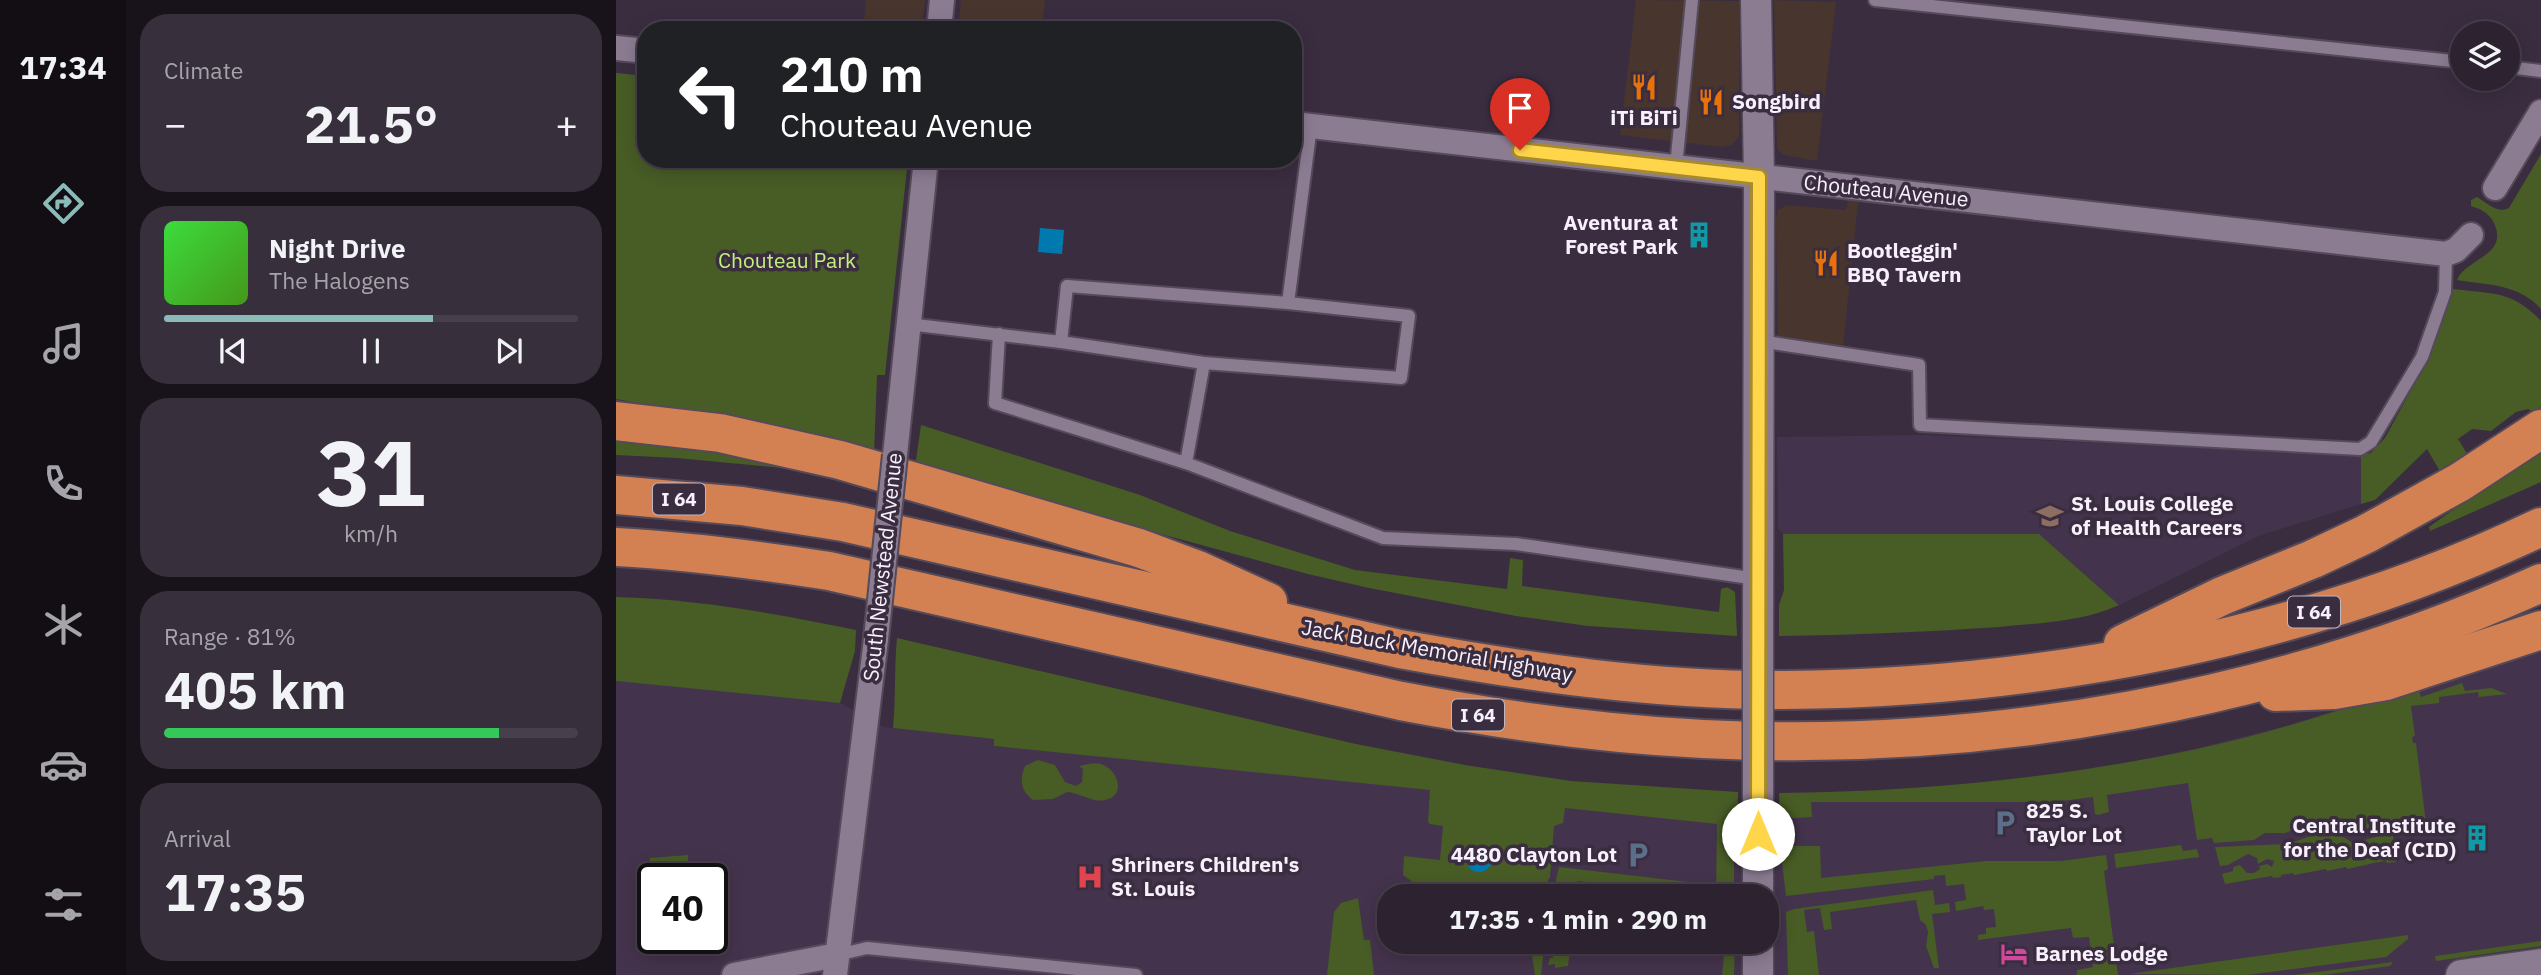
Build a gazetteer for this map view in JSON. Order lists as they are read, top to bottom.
{
  "streets": {
    "highway": ["I 64", "Jack Buck Memorial Highway"],
    "street": ["Chouteau Avenue", "South Newstead Avenue"]
  },
  "parks": ["Chouteau Park"],
  "places": {
    "restaurant": ["iTi BiTi", "Songbird", "Bootleggin' BBQ Tavern"],
    "building": ["Aventura at Forest Park", "Central Institute for the Deaf (CID)"],
    "school or university": ["St. Louis College of Health Careers"],
    "parking": ["825 S. Taylor Lot", "4480 Clayton Lot"],
    "hospital": ["Shriners Children's St. Louis"],
    "hotel": ["Barnes Lodge"]
  },
  "page": {
    "tabs": "17:34",
    "tile": [
      "Climate",
      ["31", "km/h"],
      ["Range · 81%", "405 km"],
      ["Arrival", "17:35"]
    ],
    "turn": ["210 m", "Chouteau Avenue"],
    "heat": ["−", "21.5°", "+"],
    "song": ["Night Drive", "The Halogens"],
    "limit": "40",
    "trip": "17:35 · 1 min · 290 m"
  }
}
